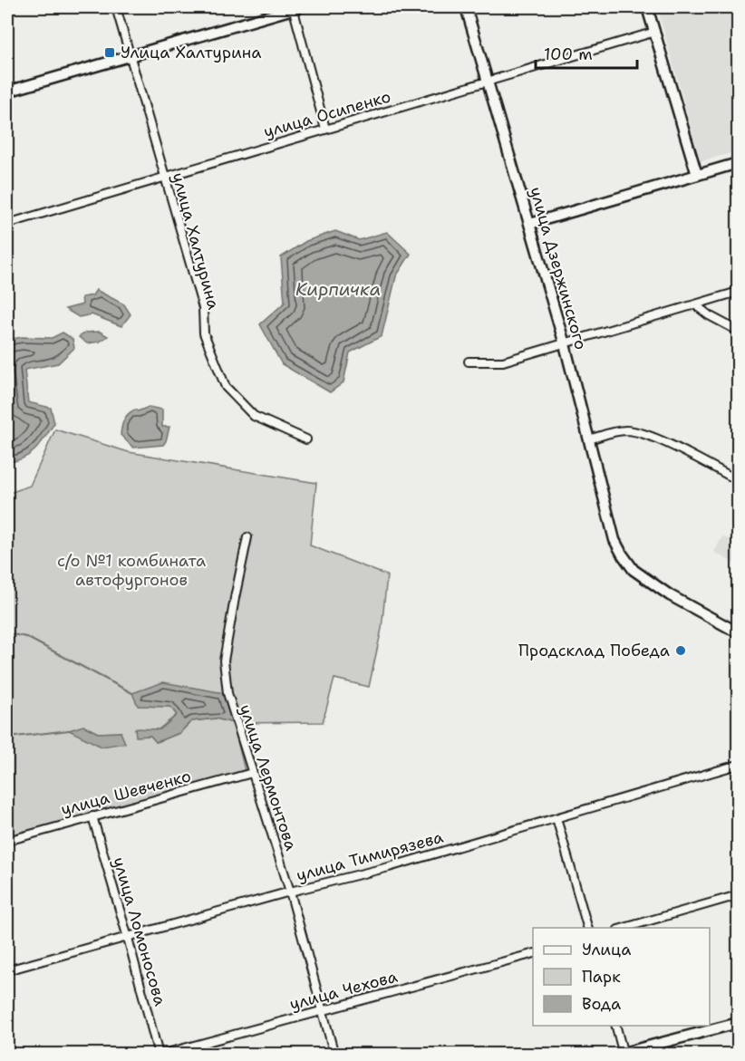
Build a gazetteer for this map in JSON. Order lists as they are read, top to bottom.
{
  "streets": {
    "street": [
      "улица Осипенко",
      "улица Халтурина",
      "улица Дзержинского",
      "улица Лермонтова",
      "улица Шевченко",
      "улица Тимирязева",
      "улица Ломоносова",
      "улица Чехова"
    ]
  },
  "crossings": [
    ["улица Осипенко", "улица Халтурина"],
    ["улица Осипенко", "улица Дзержинского"],
    ["улица Лермонтова", "улица Шевченко"],
    ["улица Лермонтова", "улица Тимирязева"],
    ["улица Лермонтова", "улица Чехова"],
    ["улица Шевченко", "улица Ломоносова"],
    ["улица Тимирязева", "улица Ломоносова"],
    ["улица Ломоносова", "улица Чехова"]
  ],
  "water": ["Кирпичка"],
  "parks": ["с/о №1 комбината автофургонов"],
  "places": {
    "transit": ["Улица Халтурина"],
    "other": ["Продсклад Победа"]
  },
  "legend": ["Улица", "Парк", "Вода"],
  "scale_bar": "100 m"
}
